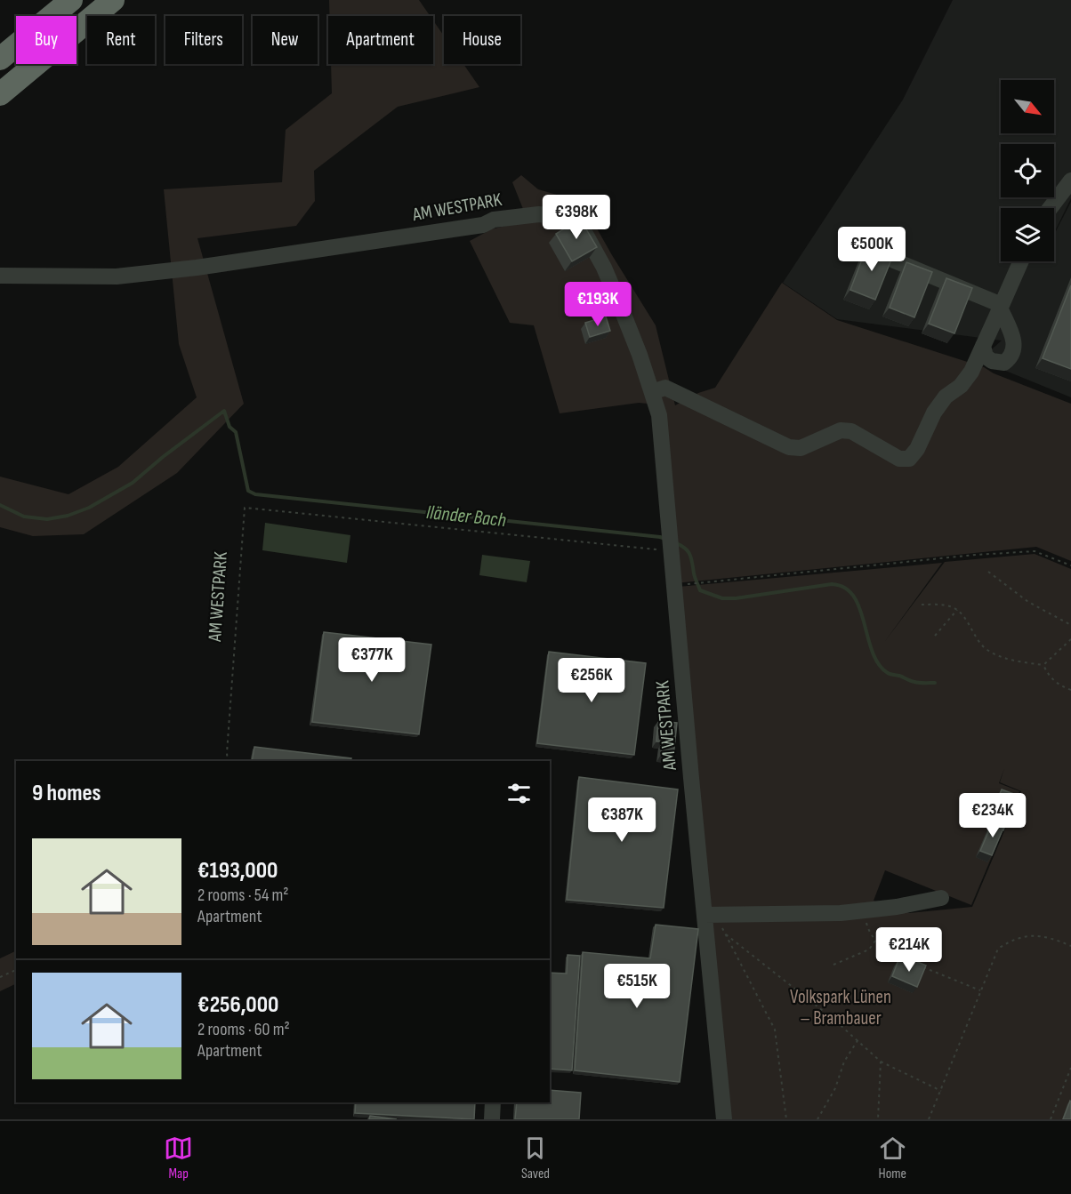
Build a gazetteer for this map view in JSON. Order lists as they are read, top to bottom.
{
  "streets": {
    "street": ["AM WESTPARK"]
  },
  "water": ["Iländer Bach"],
  "parks": ["Volkspark Lünen – Brambauer"],
  "north": "bottom right",
  "page": {
    "chip": [
      "Buy",
      "Rent",
      "Filters",
      "New",
      "Apartment",
      "House"
    ],
    "price": [
      "€398K",
      "€500K",
      "€193K",
      "€377K",
      "€256K",
      "€234K",
      "€387K",
      "€214K",
      "€515K"
    ],
    "heading": "9 homes",
    "list": [
      {
        "name": "€193,000",
        "note": "2 rooms · 54 m² · Apartment"
      },
      {
        "name": "€256,000",
        "note": "2 rooms · 60 m² · Apartment"
      }
    ],
    "tabs": ["Map", "Saved", "Home"]
  }
}
